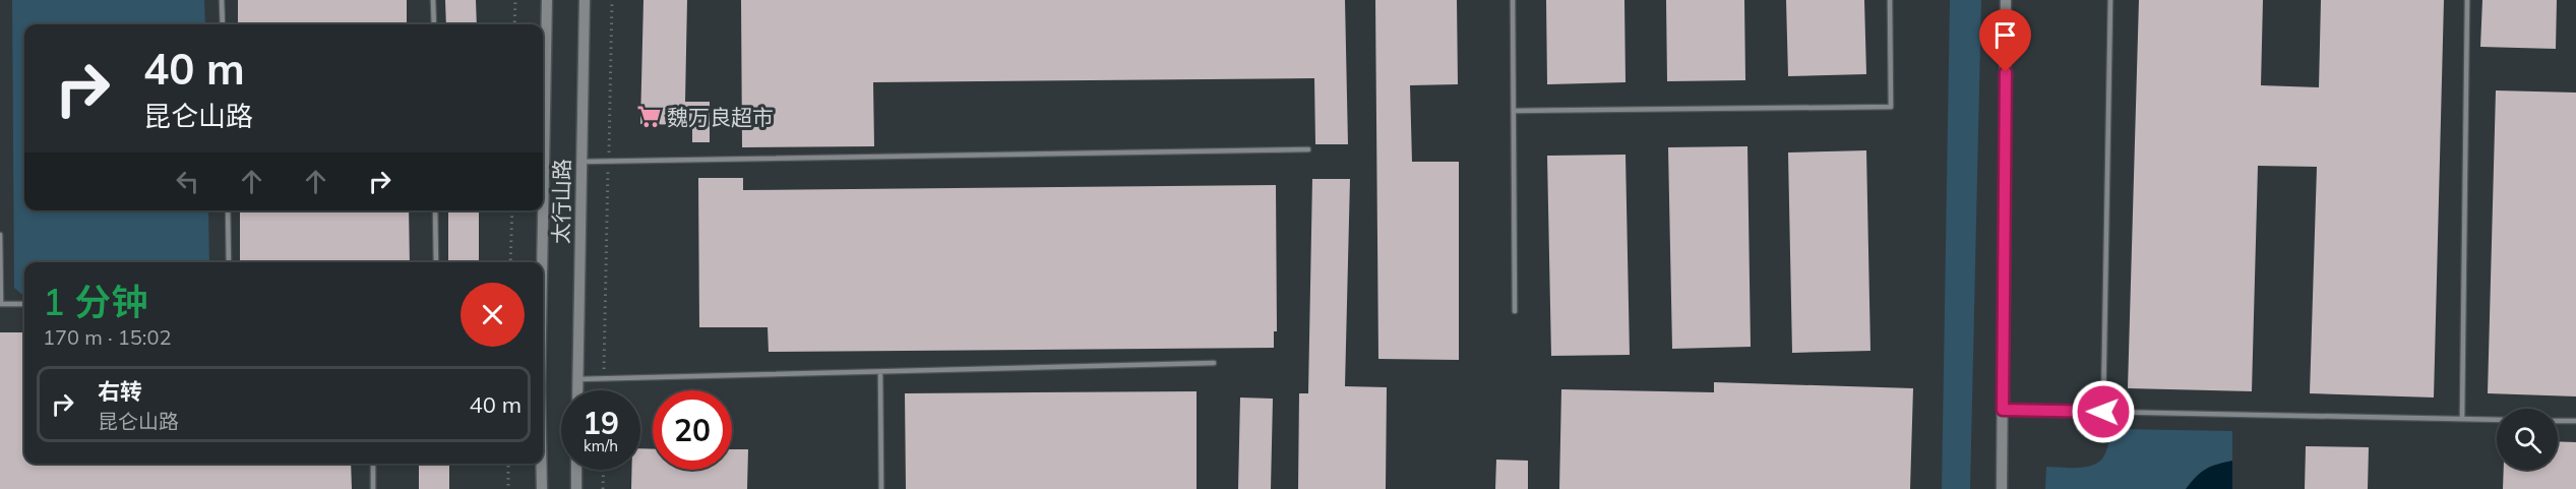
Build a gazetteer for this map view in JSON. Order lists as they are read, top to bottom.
{
  "streets": {
    "street": ["太行山路"]
  },
  "places": {
    "supermarket": ["魏万良超市"]
  },
  "page": {
    "turn": ["40 m", "昆仑山路"],
    "heading": ["1 分钟", "170 m · 15:02"],
    "list": [
      {
        "name": "右转",
        "note": "昆仑山路",
        "value": "40 m"
      }
    ],
    "speed": "19 km/h",
    "limit": "20"
  }
}
